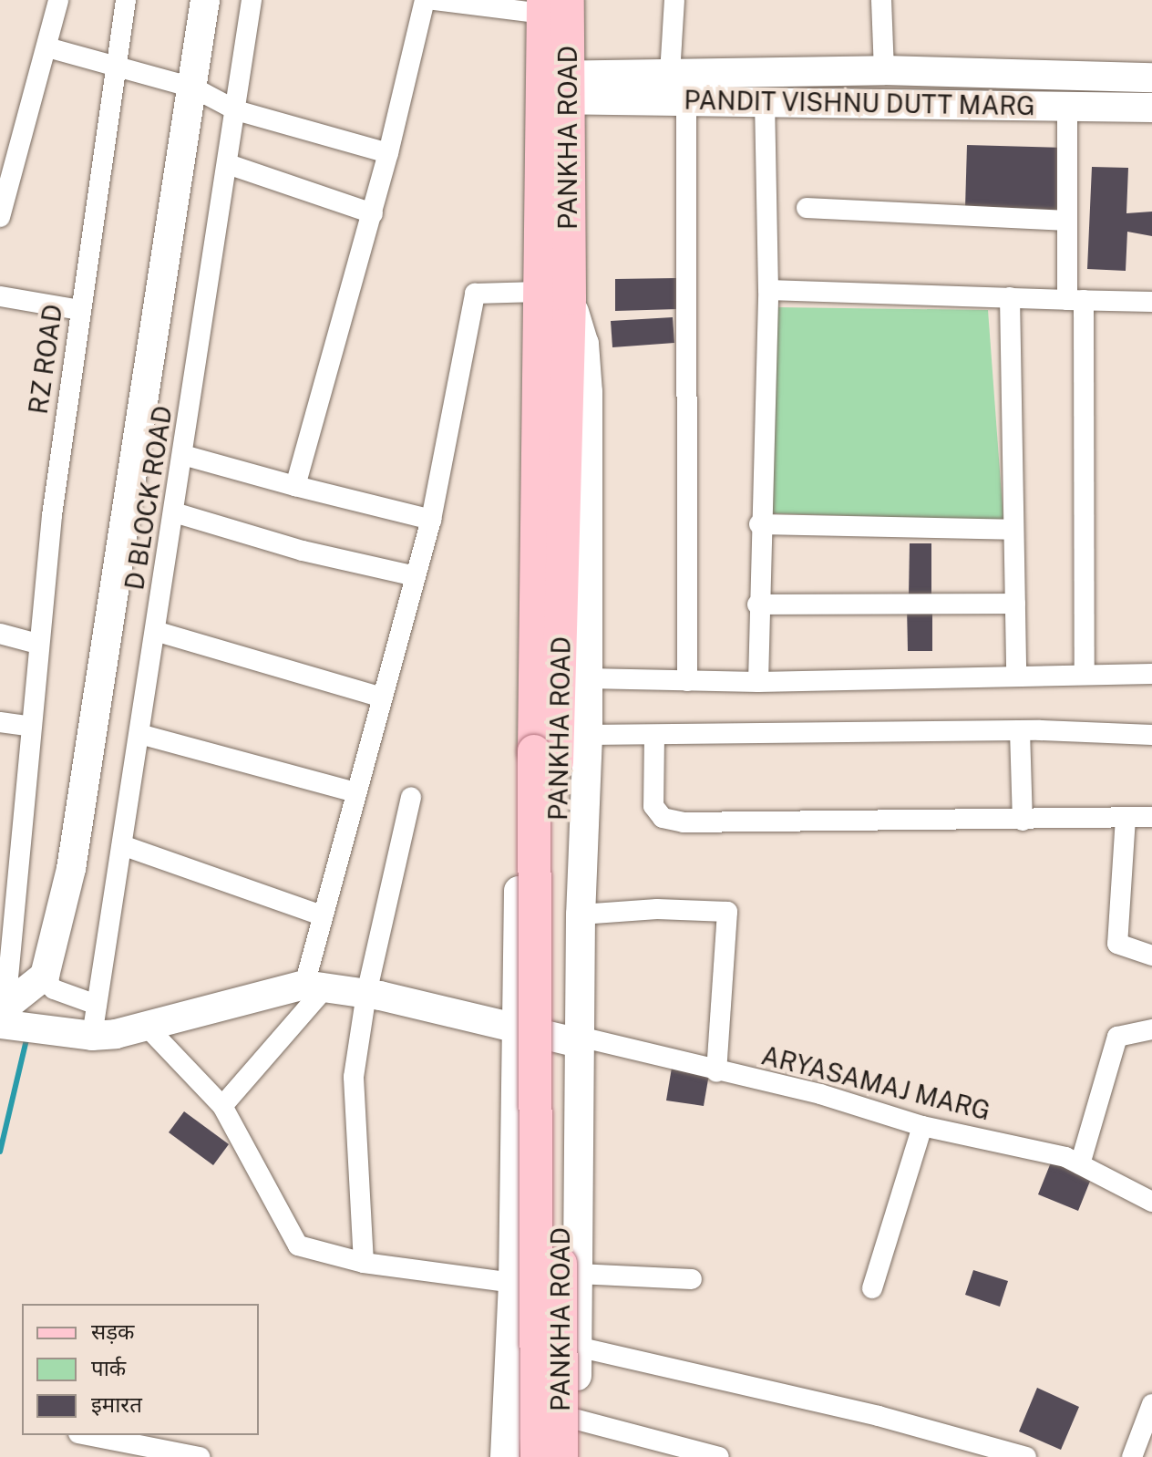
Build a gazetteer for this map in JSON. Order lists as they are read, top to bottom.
{
  "streets": {
    "main road": ["PANKHA ROAD"],
    "street": [
      "PANDIT VISHNU DUTT MARG",
      "RZ ROAD",
      "D BLOCK ROAD",
      "ARYASAMAJ MARG"
    ]
  },
  "crossings": [
    ["PANDIT VISHNU DUTT MARG", "PANKHA ROAD"]
  ],
  "legend": ["सड़क", "पार्क", "इमारत"]
}
